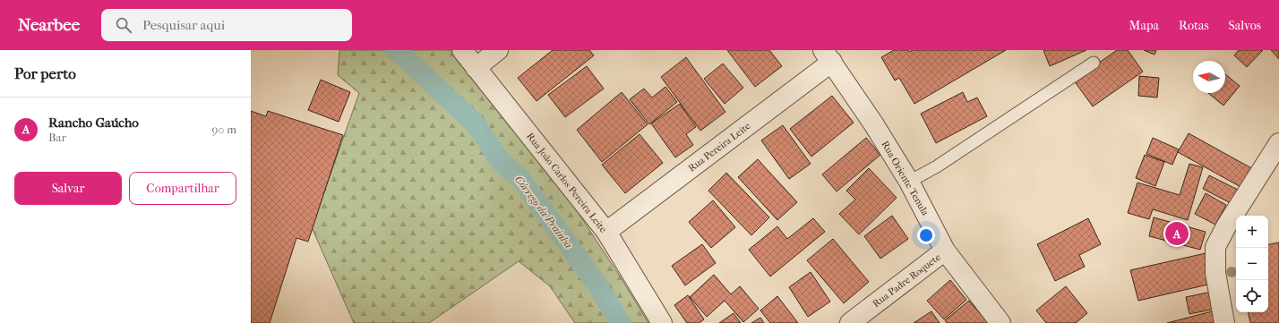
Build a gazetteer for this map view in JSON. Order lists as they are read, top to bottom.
{
  "streets": {
    "street": [
      "Rua Pereira Leite",
      "Rua Oriente Tenula",
      "Rua João Carlos Pereira Leite",
      "Rua Padre Roquete"
    ]
  },
  "crossings": [
    ["Rua Pereira Leite", "Rua Oriente Tenula"],
    ["Rua Pereira Leite", "Rua João Carlos Pereira Leite"],
    ["Rua Oriente Tenula", "Rua Padre Roquete"]
  ],
  "water": ["Córrego da Prainha"],
  "north": "left",
  "page": {
    "header": "Nearbee",
    "search": "Pesquisar aqui",
    "nav": ["Mapa", "Rotas", "Salvos"],
    "heading": "Por perto",
    "list": [
      {
        "mark": "A",
        "name": "Rancho Gaúcho",
        "note": "Bar",
        "value": "90 m"
      }
    ],
    "buttons": ["Salvar", "Compartilhar"],
    "map_buttons": ["+", "−"],
    "pins": "A"
  }
}
